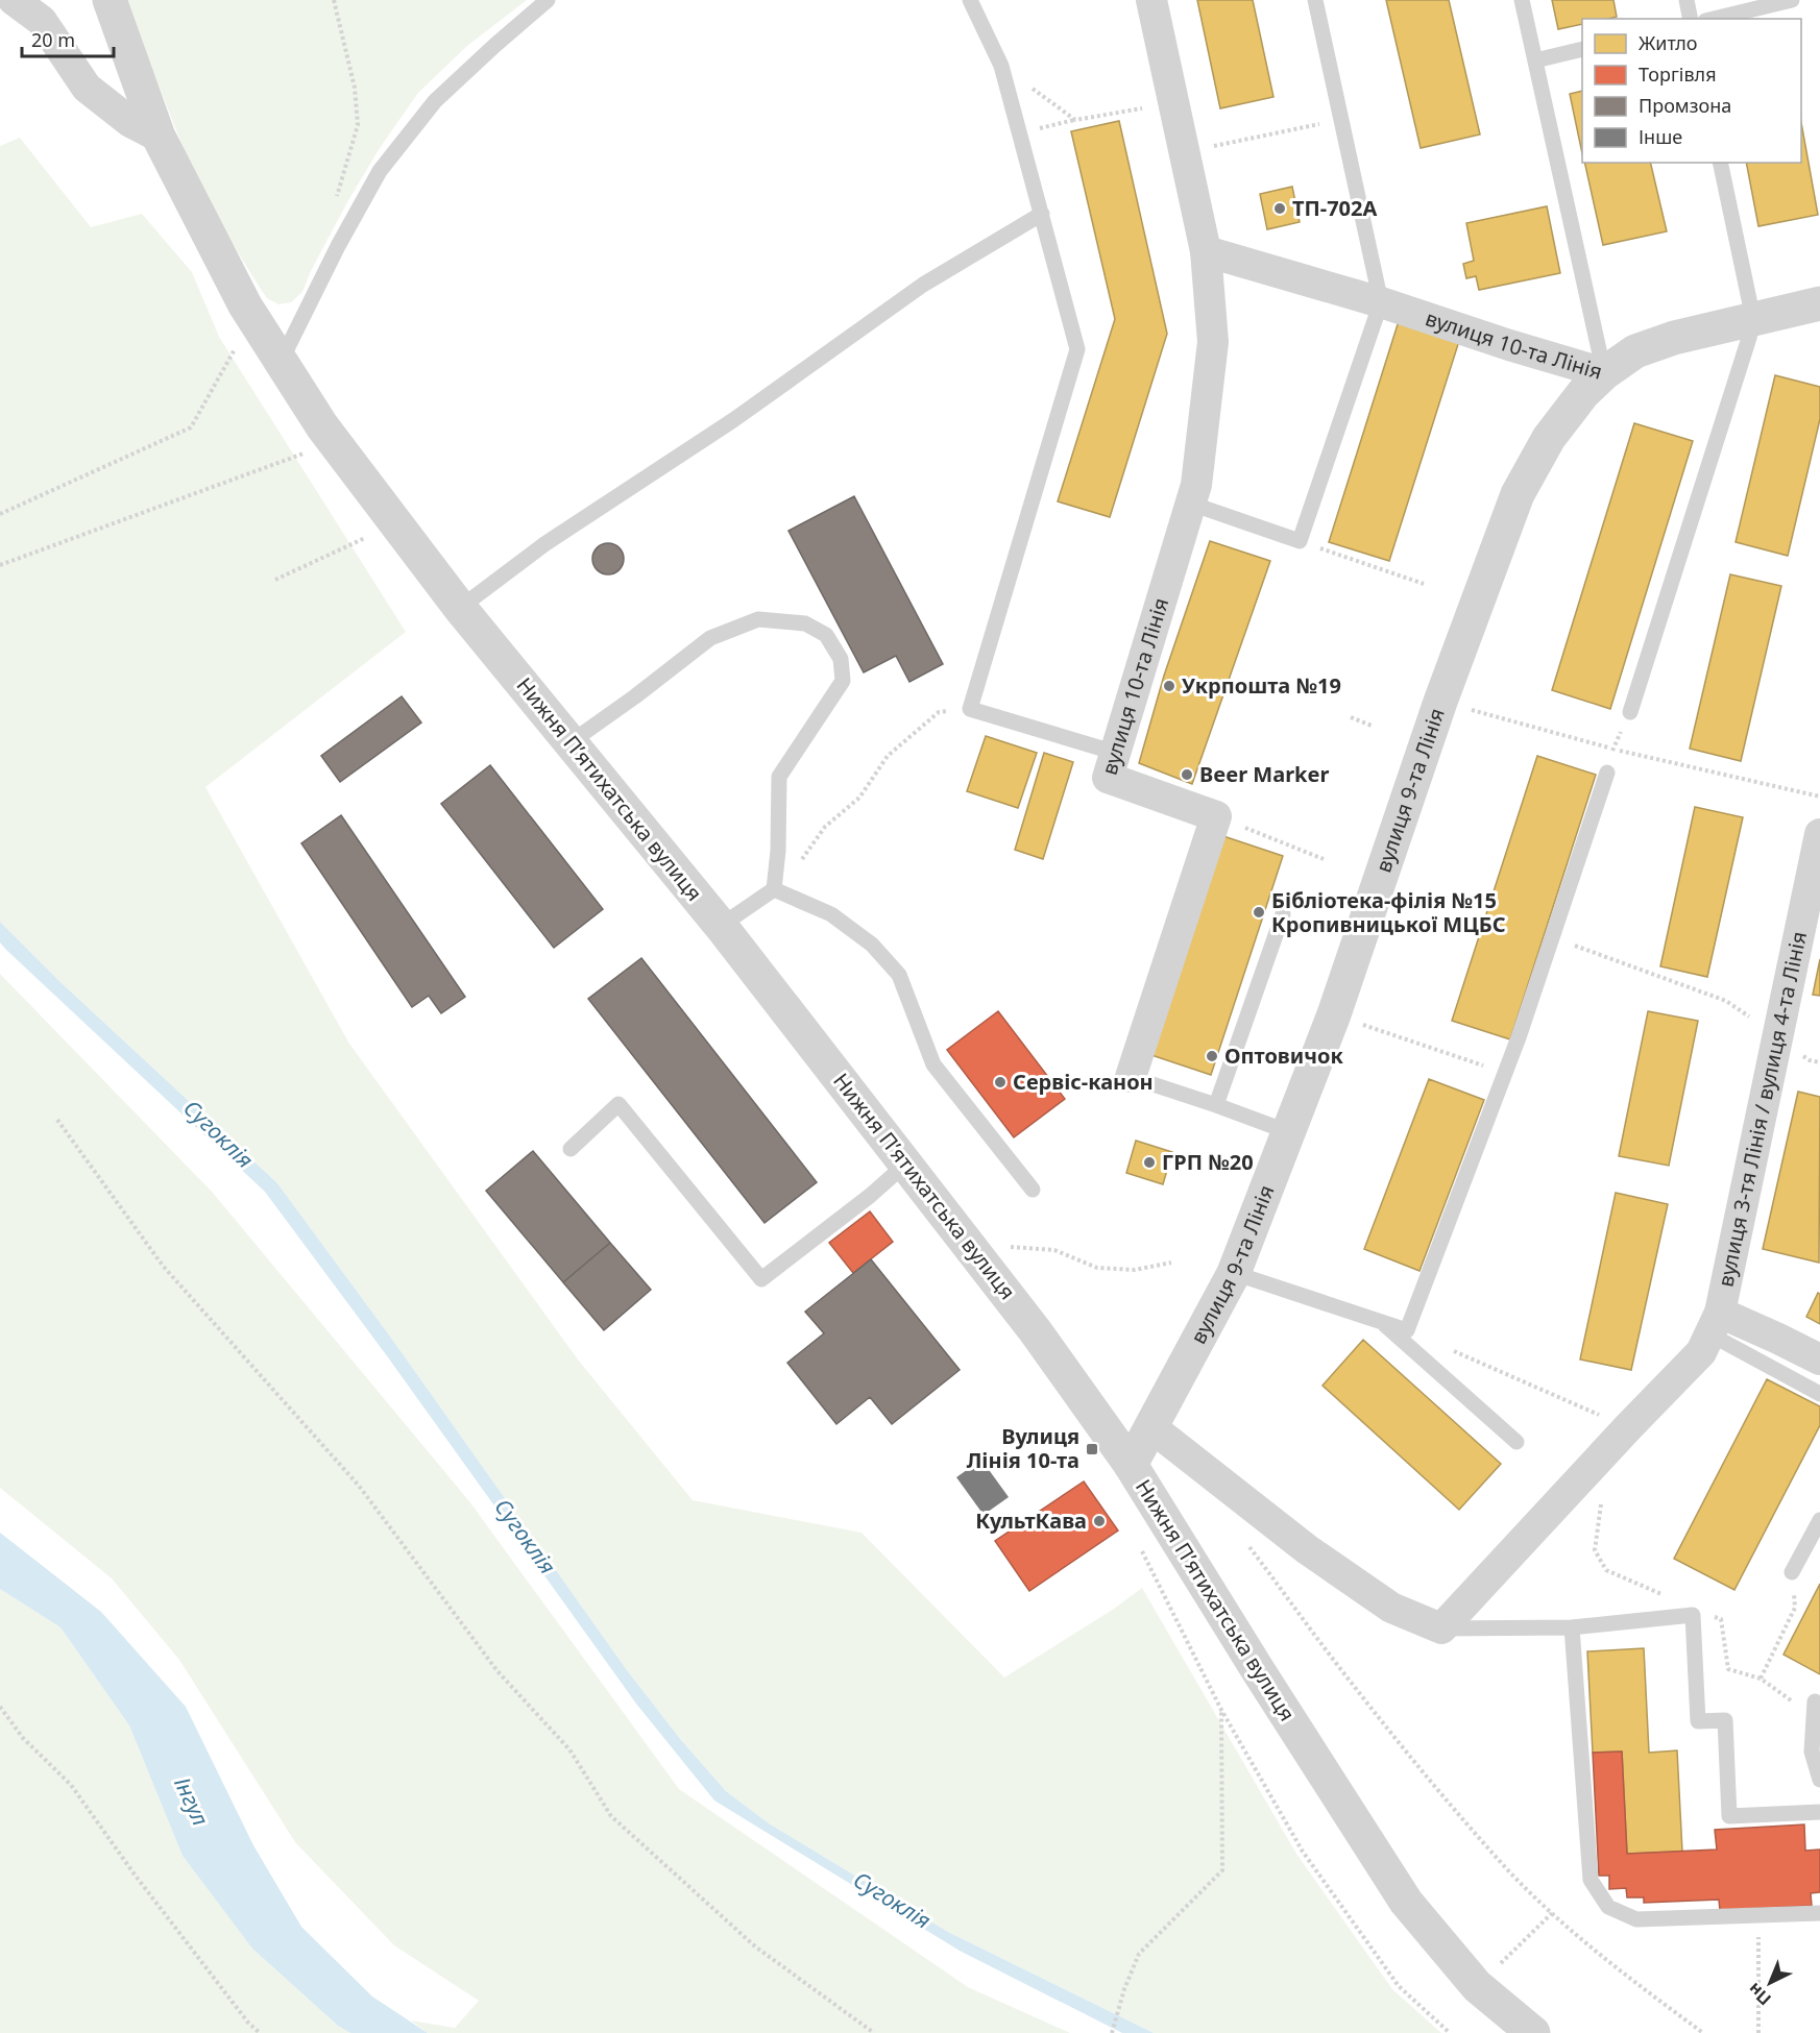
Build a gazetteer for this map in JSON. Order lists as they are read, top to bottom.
{
  "streets": {
    "street": [
      "вулиця 10-та Лінія",
      "Нижня Пʼятихатська вулиця",
      "вулиця 9-та Лінія",
      "вулиця 3-тя Лінія / вулиця 4-та Лінія"
    ]
  },
  "crossings": [
    ["вулиця 10-та Лінія", "вулиця 9-та Лінія"],
    ["Нижня Пʼятихатська вулиця", "вулиця 9-та Лінія"]
  ],
  "water": ["Сугоклія", "Інгул"],
  "places": {
    "other": [
      "ТП-702А",
      "Укрпошта №19",
      "Beer Marker",
      "Бібліотека-філія №15 Кропивницької МЦБС",
      "Оптовичок",
      "Сервіс-канон",
      "ГРП №20",
      "КультКава"
    ],
    "transit": ["Вулиця Лінія 10-та"]
  },
  "legend": [
    "Житло",
    "Торгівля",
    "Промзона",
    "Інше"
  ],
  "scale_bar": "20 m",
  "north": "bottom left"
}
